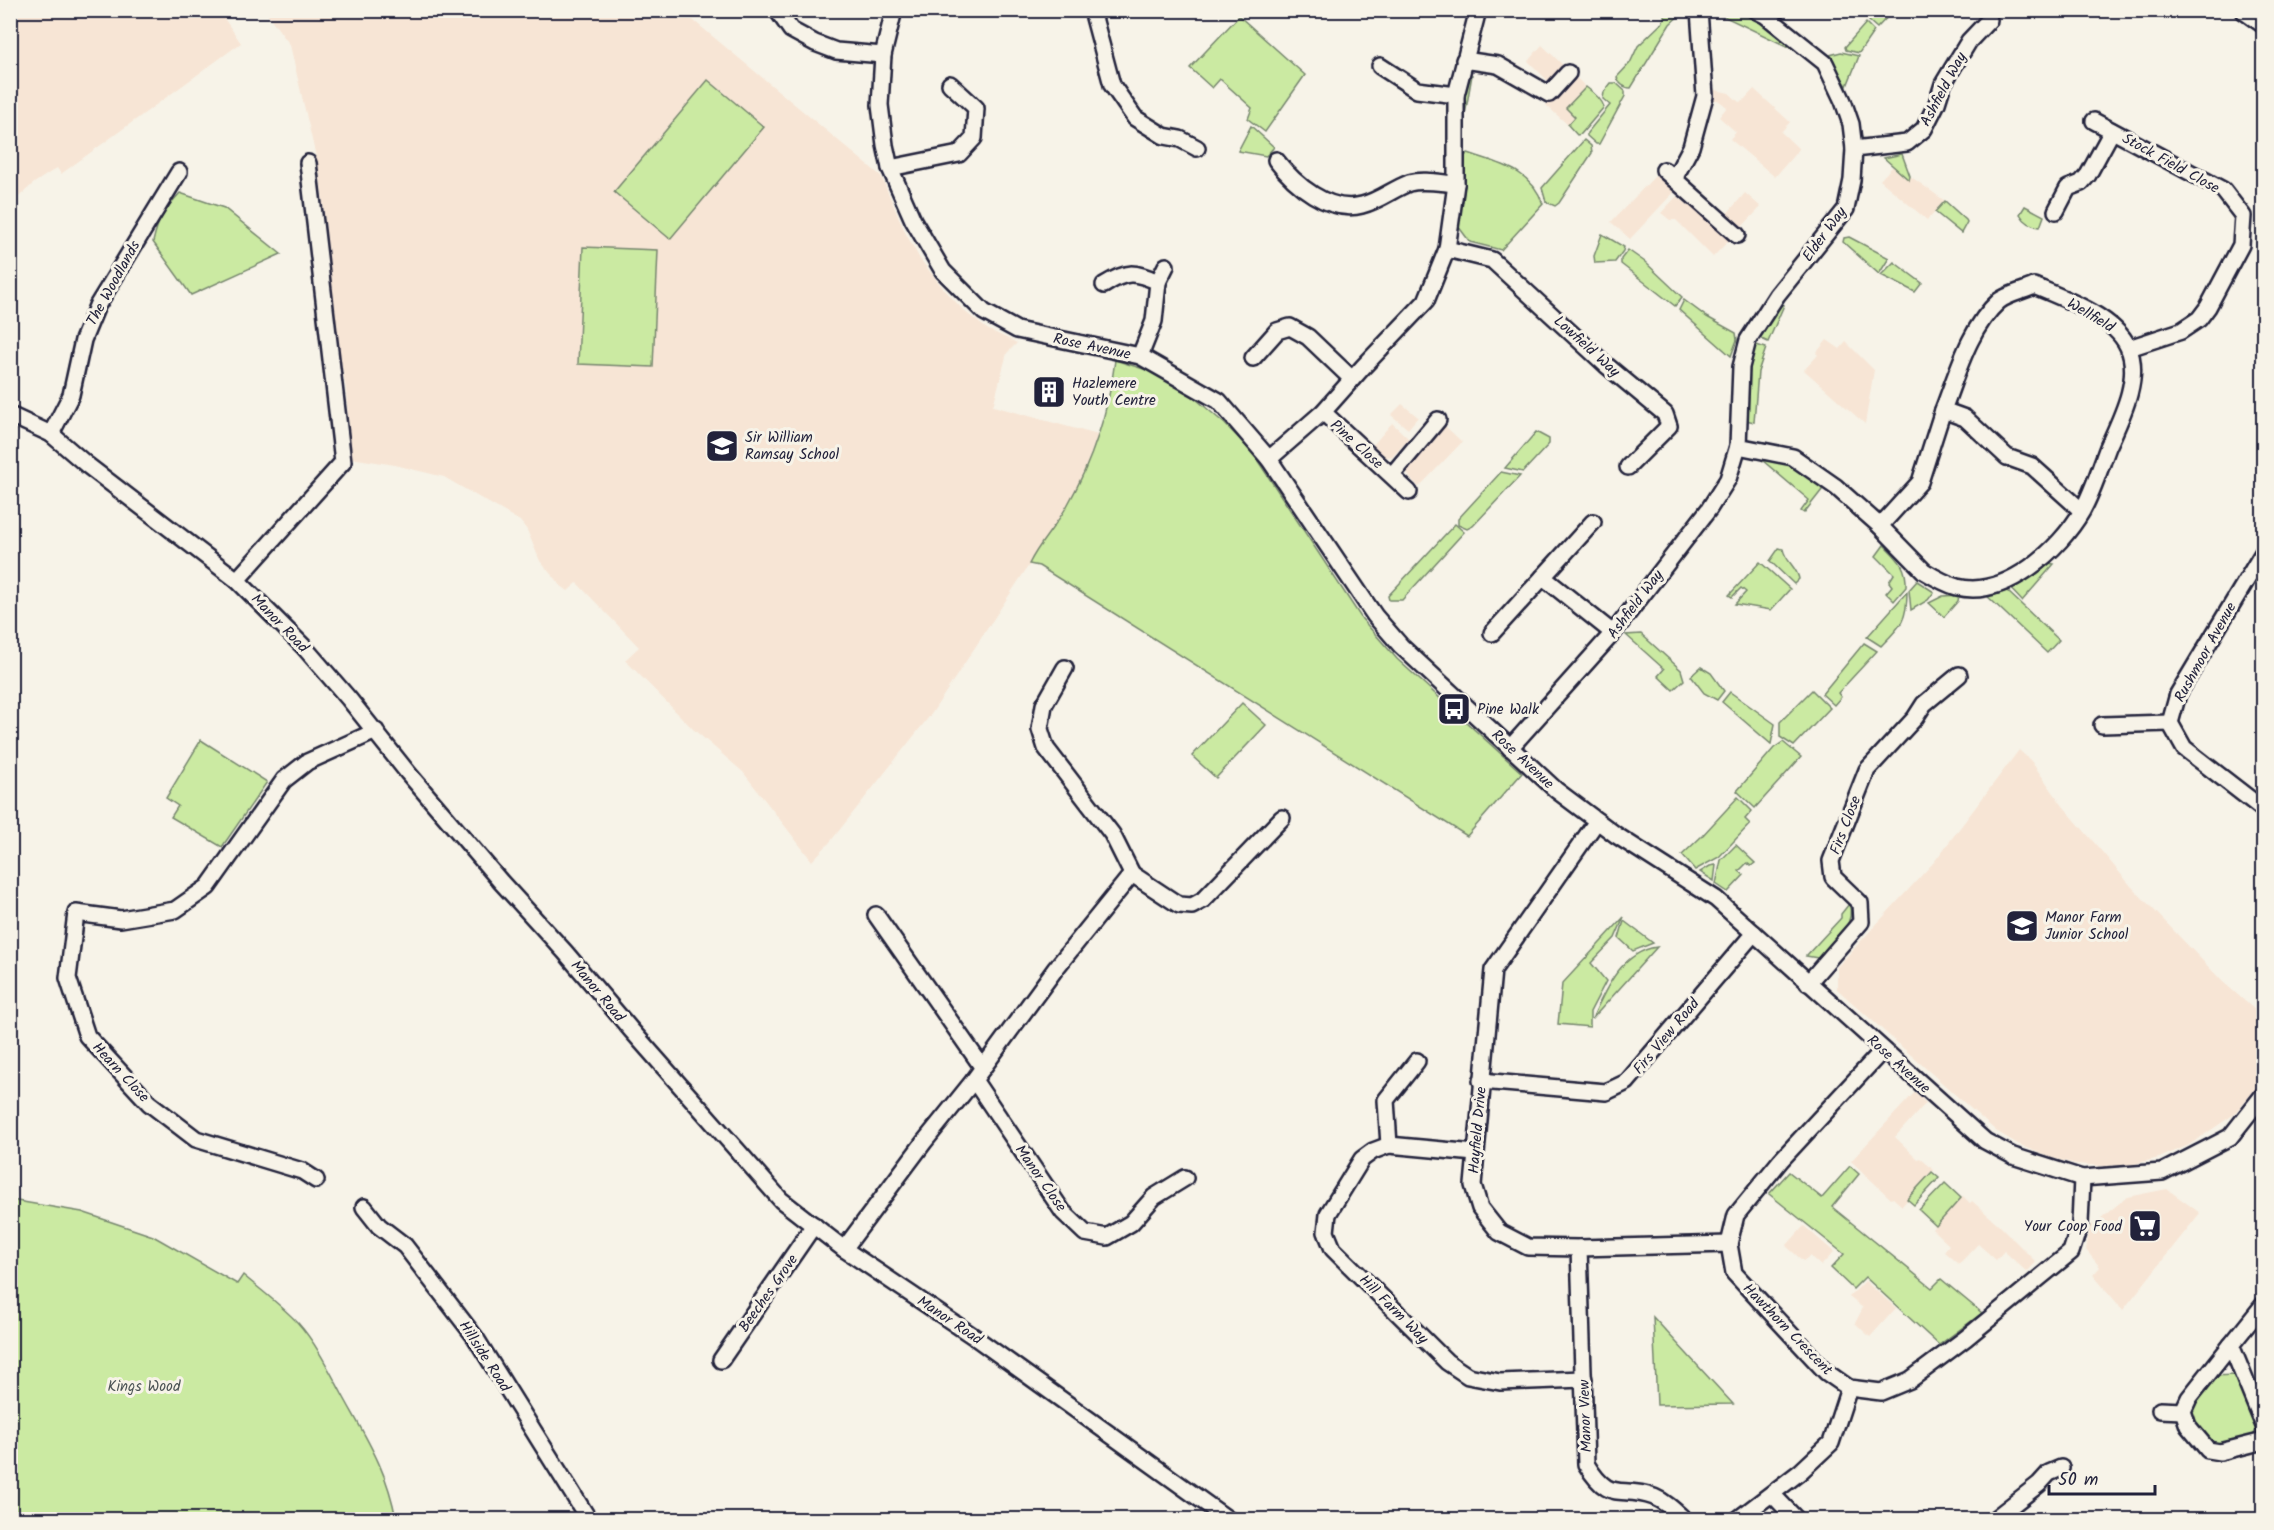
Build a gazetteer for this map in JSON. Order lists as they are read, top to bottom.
{
  "streets": {
    "street": [
      "Ashfield Way",
      "Stock Field Close",
      "Elder Way",
      "The Woodlands",
      "Wellfield",
      "Rose Avenue",
      "Lowfield Way",
      "Pine Close",
      "Manor Road",
      "Rushmoor Avenue",
      "Firs Close",
      "Firs View Road",
      "Hearn Close",
      "Hayfield Drive",
      "Manor Close",
      "Beeches Grove",
      "Hill Farm Way",
      "Hawthorn Crescent",
      "Hillside Road",
      "Manor View"
    ]
  },
  "crossings": [
    ["Ashfield Way", "Elder Way"],
    ["Ashfield Way", "Rose Avenue"],
    ["Stock Field Close", "Wellfield"],
    ["The Woodlands", "Manor Road"],
    ["Rose Avenue", "Firs Close"],
    ["Rose Avenue", "Firs View Road"],
    ["Rose Avenue", "Hayfield Drive"],
    ["Rose Avenue", "Hawthorn Crescent"],
    ["Manor Road", "Hearn Close"],
    ["Manor Road", "Beeches Grove"],
    ["Firs View Road", "Hayfield Drive"],
    ["Hayfield Drive", "Hawthorn Crescent"],
    ["Hayfield Drive", "Manor View"],
    ["Hill Farm Way", "Manor View"]
  ],
  "parks": ["Kings Wood"],
  "places": {
    "building": ["Hazlemere Youth Centre"],
    "school or university": ["Sir William Ramsay School", "Manor Farm Junior School"],
    "bus stop": ["Pine Walk"],
    "supermarket": ["Your Coop Food"]
  },
  "scale_bar": "50 m"
}
